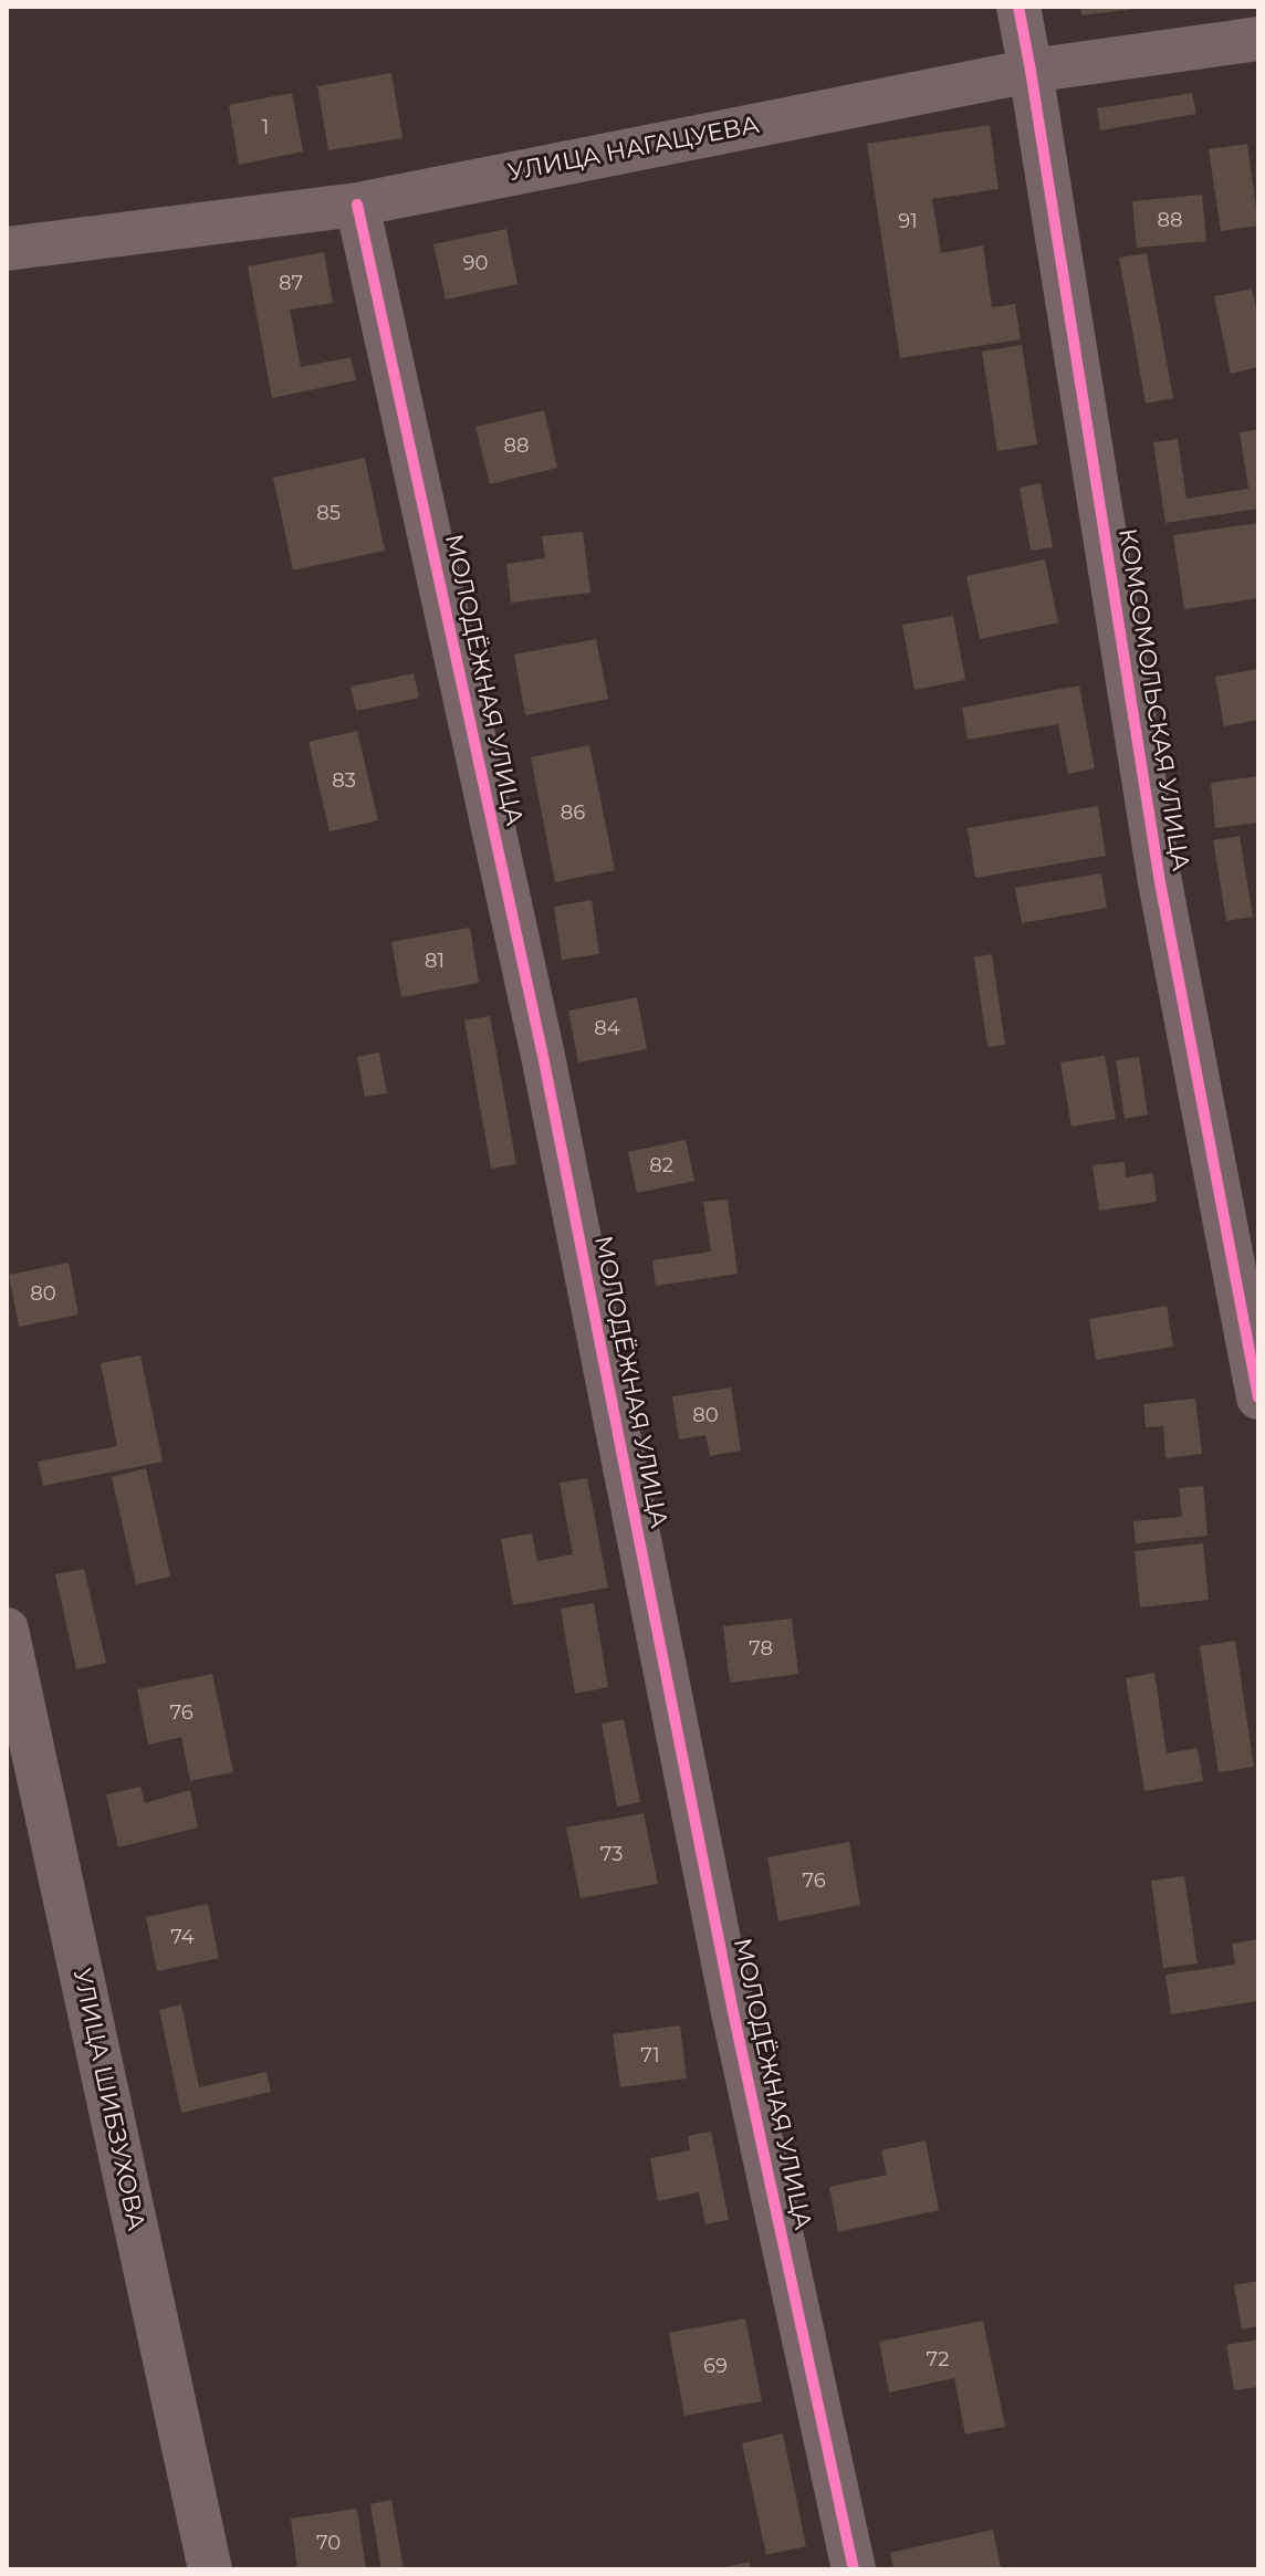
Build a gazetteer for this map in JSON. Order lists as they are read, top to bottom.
{
  "streets": {
    "street": [
      "УЛИЦА НАГАЦУЕВА",
      "МОЛОДЁЖНАЯ УЛИЦА",
      "КОМСОМОЛЬСКАЯ УЛИЦА",
      "УЛИЦА ШИБЗУХОВА"
    ]
  },
  "crossings": [
    ["УЛИЦА НАГАЦУЕВА", "МОЛОДЁЖНАЯ УЛИЦА"],
    ["УЛИЦА НАГАЦУЕВА", "КОМСОМОЛЬСКАЯ УЛИЦА"]
  ],
  "house_numbers": [
    "1",
    "88",
    "91",
    "90",
    "87",
    "88",
    "85",
    "83",
    "86",
    "81",
    "84",
    "82",
    "80",
    "80",
    "78",
    "76",
    "73",
    "76",
    "74",
    "71",
    "72",
    "69",
    "70"
  ]
}
